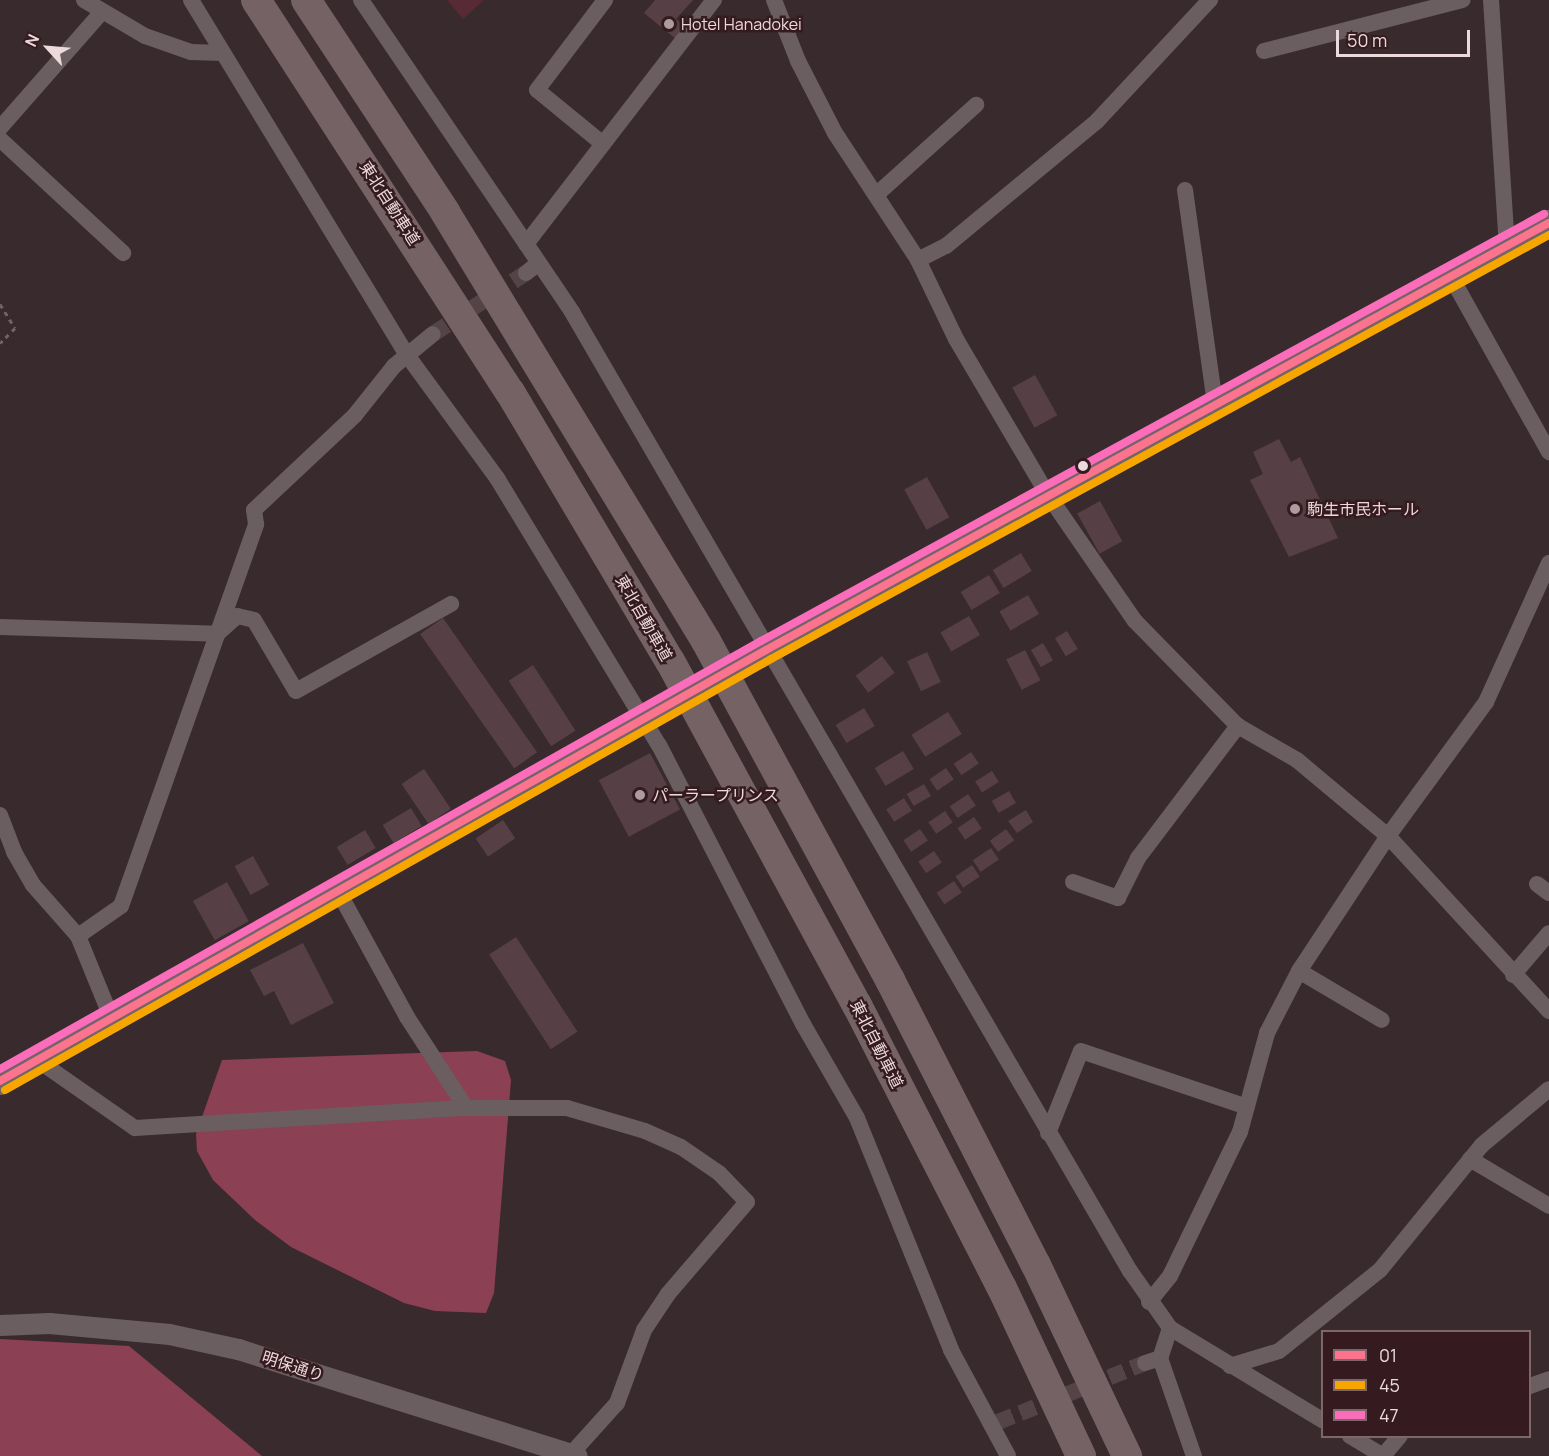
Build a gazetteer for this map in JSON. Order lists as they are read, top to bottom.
{
  "streets": {
    "highway": ["東北自動車道"],
    "street": ["明保通り"]
  },
  "places": ["Hotel Hanadokei", "駒生市民ホール", "パーラープリンス"],
  "lines": ["transit line 47", "transit line 01", "transit line 45"],
  "legend": ["01", "45", "47"],
  "scale_bar": "50 m",
  "north": "top left"
}
